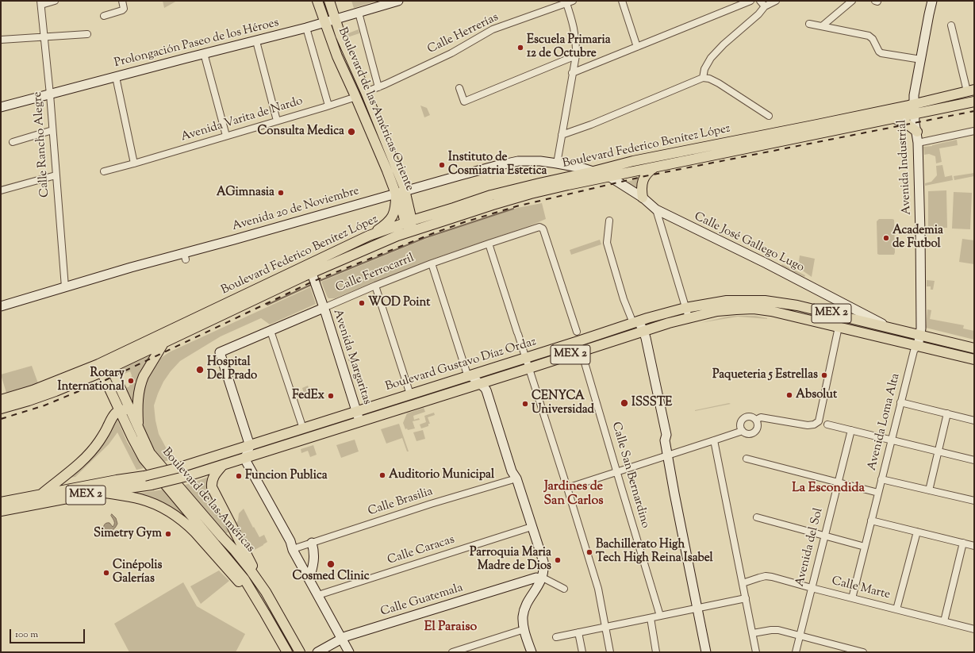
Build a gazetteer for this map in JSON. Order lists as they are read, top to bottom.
{
  "streets": {
    "main road": [
      "Boulevard de las Américas Oriente",
      "Boulevard Federico Benítez López",
      "MEX 2",
      "Boulevard Gustavo Díaz Ordaz",
      "Boulevard de las Américas"
    ],
    "street": [
      "Calle Herrerías",
      "Prolongación Paseo de los Héroes",
      "Avenida Varita de Nardo",
      "Calle Rancho Alegre",
      "Avenida Industrial",
      "Avenida 20 de Noviembre",
      "Calle José Gallego Lugo",
      "Calle Ferrocarril",
      "Avenida Margaritas",
      "Avenida Loma Alta",
      "Calle San Bernardino",
      "Calle Brasilia",
      "Avenida del Sol",
      "Calle Caracas",
      "Calle Marte",
      "Calle Guatemala"
    ]
  },
  "crossings": [
    ["Calle Herrerías", "Boulevard de las Américas Oriente"],
    ["Prolongación Paseo de los Héroes", "Boulevard de las Américas Oriente"],
    ["Prolongación Paseo de los Héroes", "Calle Rancho Alegre"],
    ["Boulevard de las Américas Oriente", "Avenida Varita de Nardo"],
    ["Boulevard de las Américas Oriente", "Boulevard Federico Benítez López"],
    ["Boulevard de las Américas Oriente", "Avenida 20 de Noviembre"],
    ["Calle Rancho Alegre", "Avenida 20 de Noviembre"],
    ["Boulevard Federico Benítez López", "Avenida Industrial"],
    ["Boulevard Federico Benítez López", "Avenida 20 de Noviembre"],
    ["Boulevard Federico Benítez López", "Calle José Gallego Lugo"],
    ["Boulevard Federico Benítez López", "Avenida Margaritas"],
    ["Boulevard Federico Benítez López", "Boulevard de las Américas"],
    ["Avenida Industrial", "Boulevard Gustavo Díaz Ordaz"],
    ["Avenida Industrial", "Avenida Loma Alta"],
    ["Avenida 20 de Noviembre", "Calle José Gallego Lugo"],
    ["Calle José Gallego Lugo", "Boulevard Gustavo Díaz Ordaz"],
    ["Calle Ferrocarril", "Avenida Margaritas"],
    ["Calle Ferrocarril", "Boulevard Gustavo Díaz Ordaz"],
    ["MEX 2", "Boulevard Gustavo Díaz Ordaz"],
    ["Avenida Margaritas", "Boulevard Gustavo Díaz Ordaz"],
    ["Boulevard Gustavo Díaz Ordaz", "Avenida Loma Alta"],
    ["Boulevard Gustavo Díaz Ordaz", "Calle San Bernardino"],
    ["Avenida Loma Alta", "Calle Marte"],
    ["Avenida del Sol", "Calle Marte"]
  ],
  "districts": ["Jardines de San Carlos", "La Escondida", "El Paraiso"],
  "places": [
    "Escuela Primaria 12 de Octubre",
    "Consulta Medica",
    "Instituto de Cosmiatria Estetica",
    "AGimnasia",
    "Academia de Futbol",
    "WOD Point",
    "Hospital Del Prado",
    "Paqueteria 5 Estrellas",
    "Rotary International",
    "Absolut",
    "FedEx",
    "ISSSTE",
    "CENYCA Universidad",
    "Auditorio Municipal",
    "Funcion Publica",
    "Simetry Gym",
    "Bachillerato High Tech High Reina Isabel",
    "Parroquia Maria Madre de Dios",
    "Cosmed Clinic",
    "Cinépolis Galerías"
  ],
  "scale_bar": "100 m"
}
